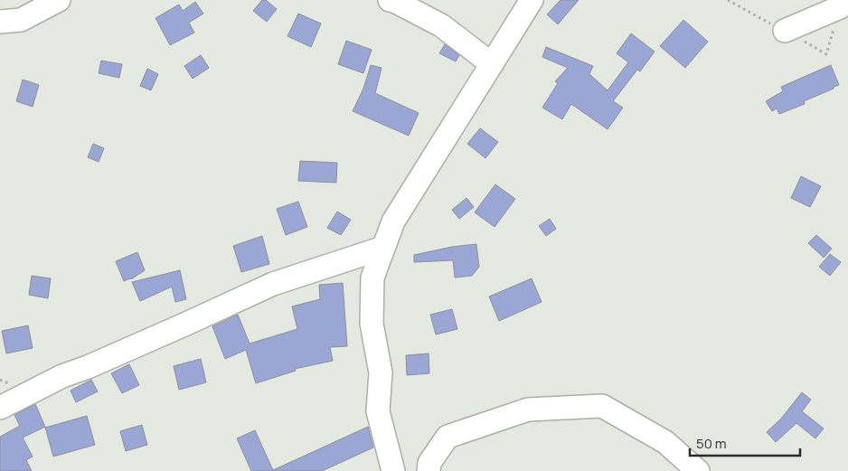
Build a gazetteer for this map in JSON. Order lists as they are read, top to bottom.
{
  "scale_bar": "50 m"
}
